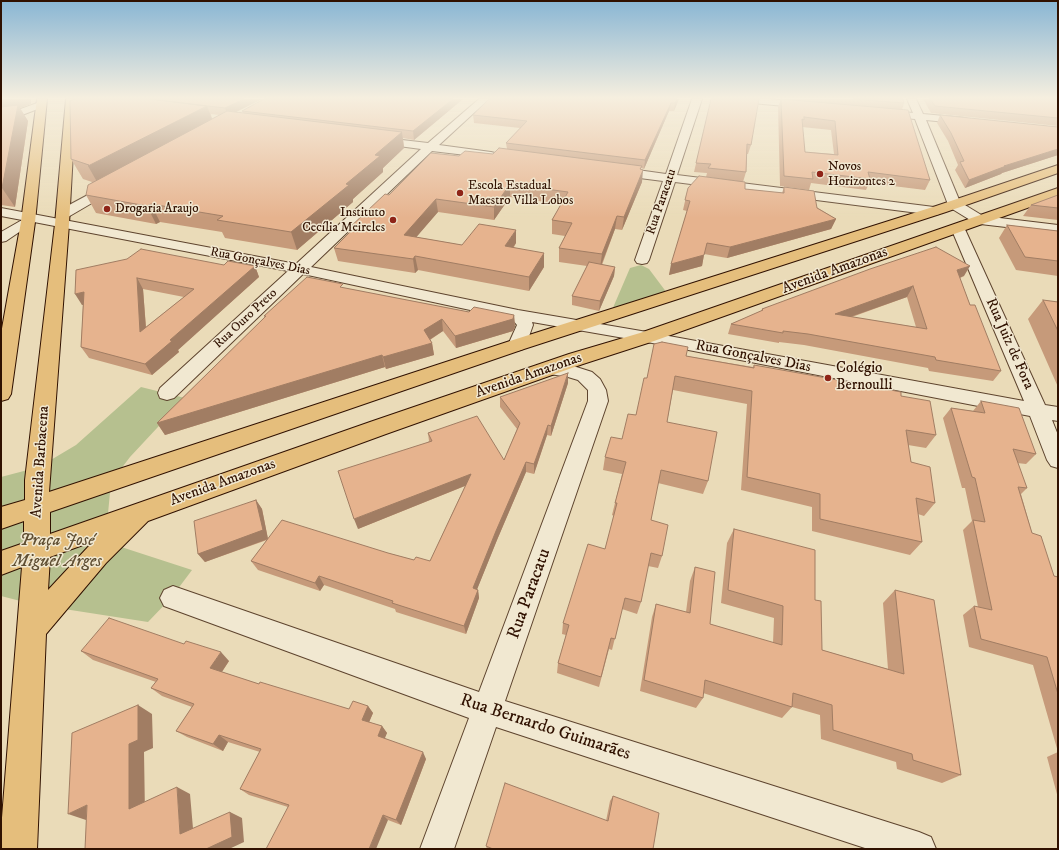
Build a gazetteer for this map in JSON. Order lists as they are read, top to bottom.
{
  "streets": {
    "main road": ["Avenida Amazonas", "Avenida Barbacena"],
    "street": [
      "Rua Paracatu",
      "Rua Gonçalves Dias",
      "Rua Ouro Preto",
      "Rua Juiz de Fora",
      "Rua Bernardo Guimarães"
    ]
  },
  "crossings": [
    ["Rua Paracatu", "Avenida Amazonas"],
    ["Rua Paracatu", "Rua Bernardo Guimarães"],
    ["Rua Gonçalves Dias", "Avenida Amazonas"],
    ["Rua Gonçalves Dias", "Rua Ouro Preto"],
    ["Rua Gonçalves Dias", "Rua Juiz de Fora"],
    ["Rua Gonçalves Dias", "Avenida Barbacena"],
    ["Avenida Amazonas", "Rua Juiz de Fora"],
    ["Avenida Amazonas", "Avenida Barbacena"]
  ],
  "parks": ["Praça José Miguel Arges"],
  "places": [
    "Novos Horizontes 2",
    "Escola Estadual Maestro Villa Lobos",
    "Drogaria Araujo",
    "Instituto Cecília Meireles",
    "Colégio Bernoulli"
  ]
}
